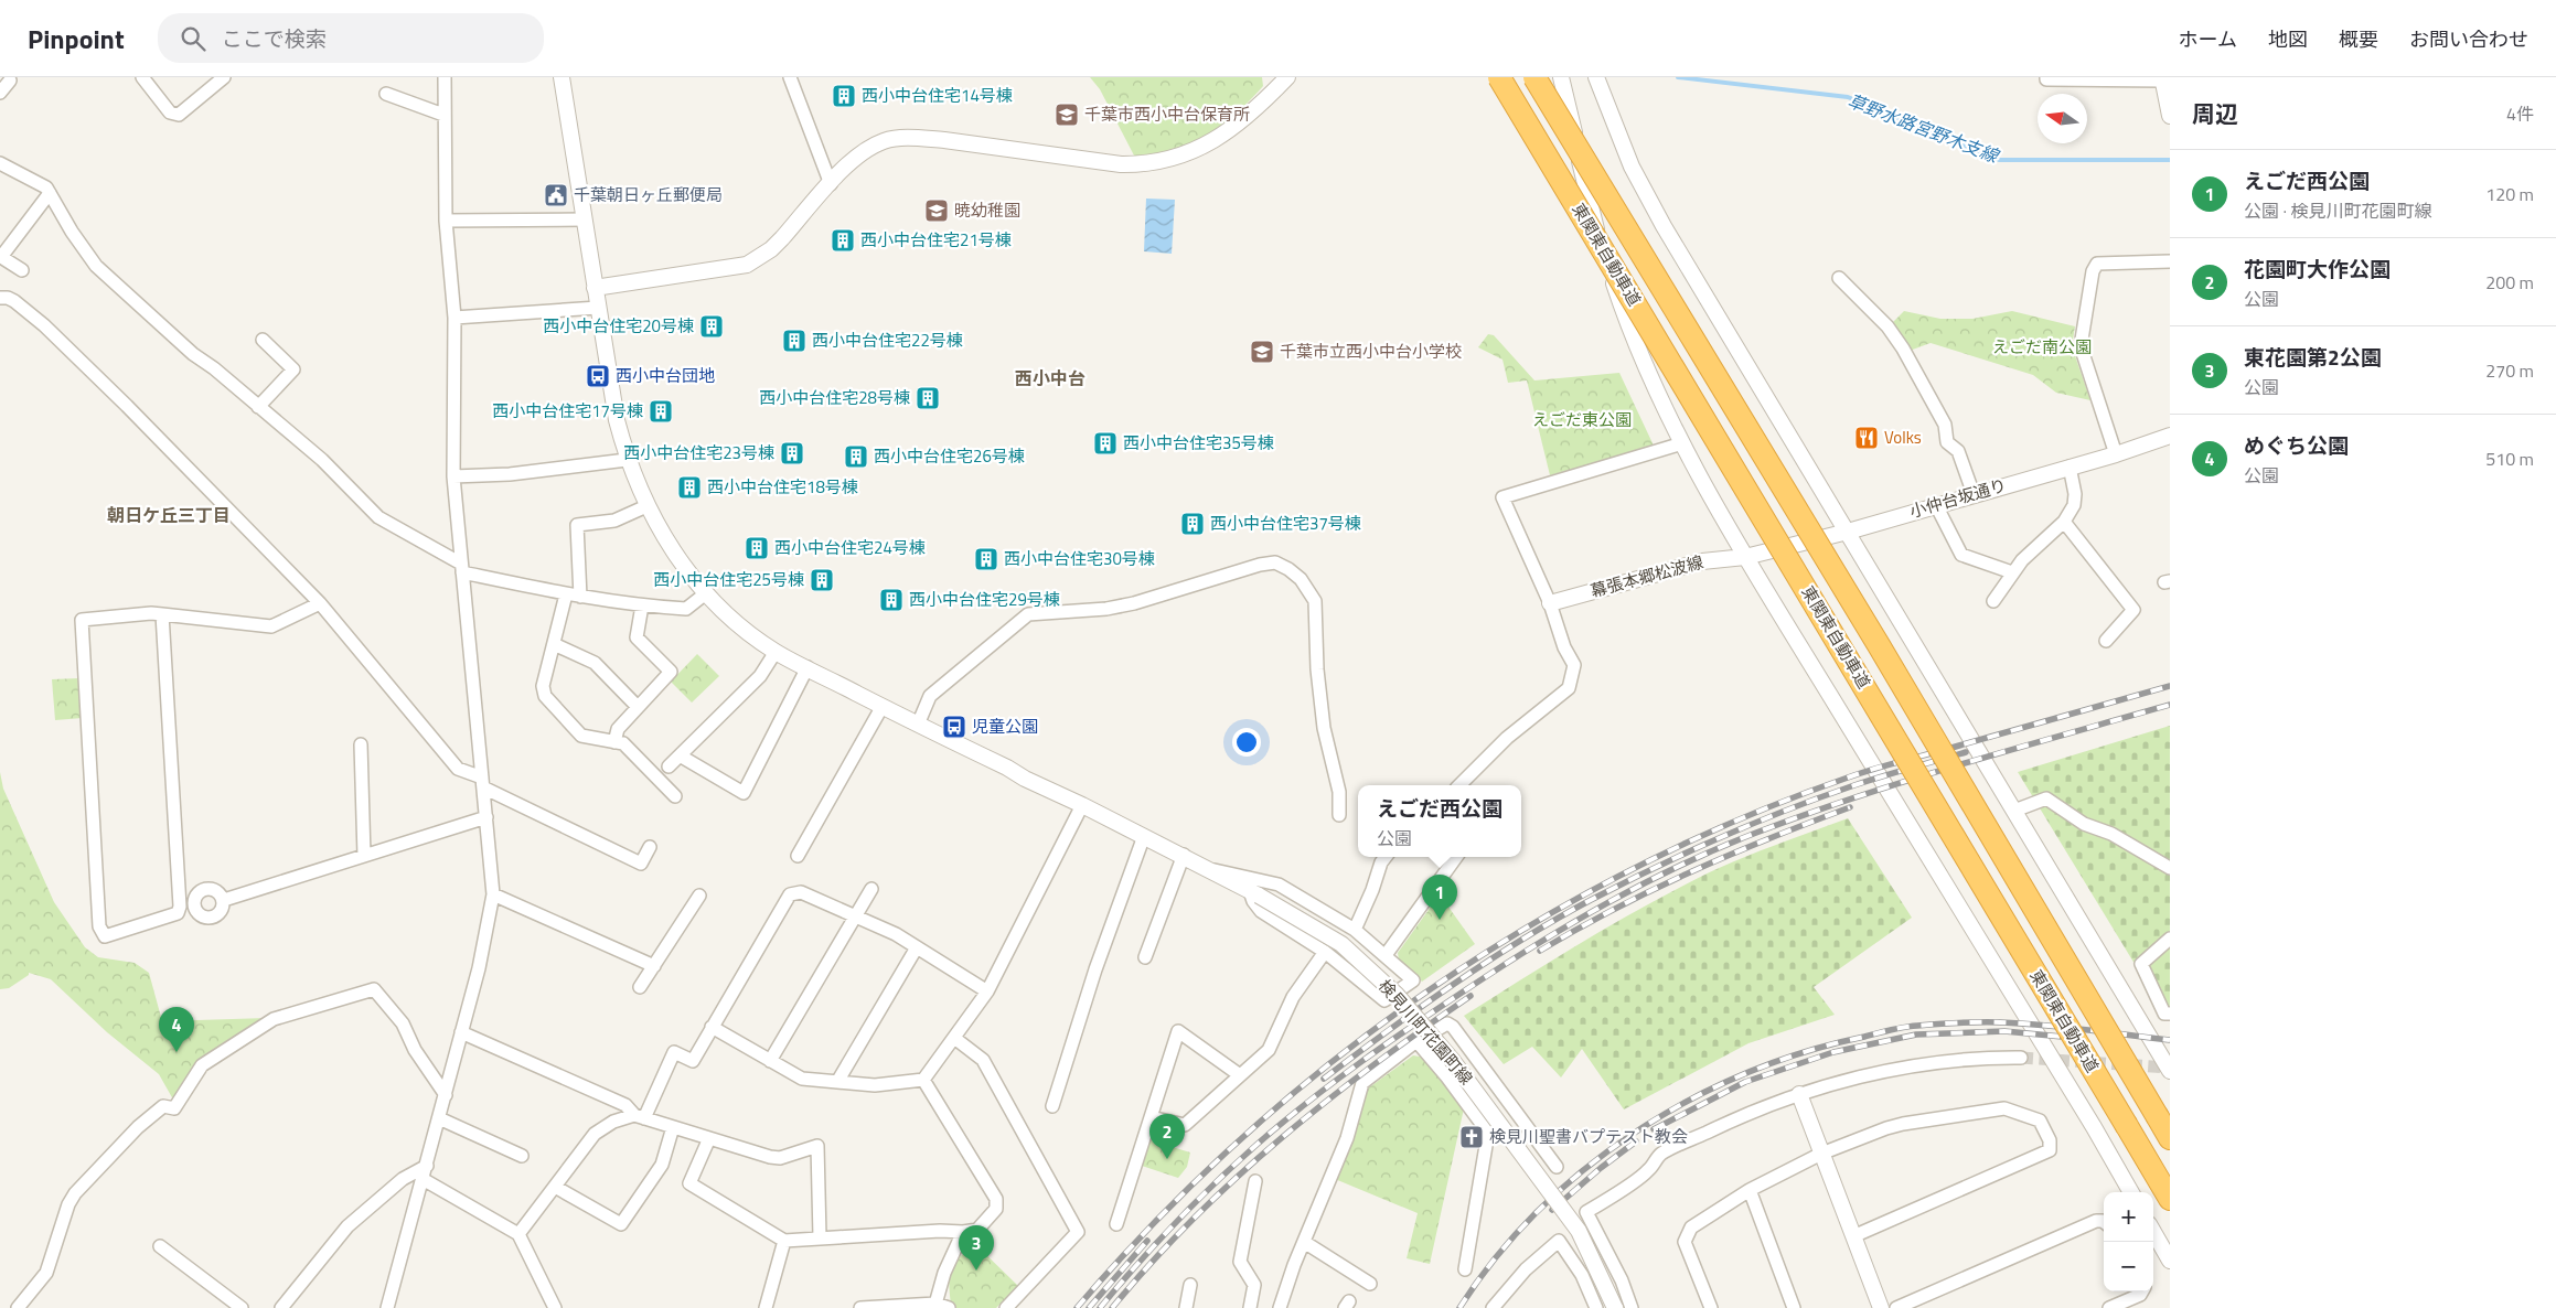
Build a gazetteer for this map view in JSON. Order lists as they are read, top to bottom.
{
  "streets": {
    "highway": ["東関東自動車道"],
    "street": ["小仲台坂通り", "幕張本郷松波線", "検見川町花園町線"]
  },
  "crossings": [
    ["小仲台坂通り", "幕張本郷松波線"]
  ],
  "districts": ["西小中台", "朝日ケ丘三丁目"],
  "water": ["草野水路宮野木支線"],
  "parks": ["えごだ南公園", "えごだ東公園"],
  "places": {
    "building": [
      "西小中台住宅14号棟",
      "西小中台住宅21号棟",
      "西小中台住宅20号棟",
      "西小中台住宅22号棟",
      "西小中台住宅28号棟",
      "西小中台住宅17号棟",
      "西小中台住宅35号棟",
      "西小中台住宅23号棟",
      "西小中台住宅26号棟",
      "西小中台住宅18号棟",
      "西小中台住宅37号棟",
      "西小中台住宅24号棟",
      "西小中台住宅30号棟",
      "西小中台住宅25号棟",
      "西小中台住宅29号棟"
    ],
    "school or university": ["千葉市西小中台保育所", "暁幼稚園", "千葉市立西小中台小学校"],
    "public building": ["千葉朝日ヶ丘郵便局"],
    "bus stop": ["西小中台団地", "児童公園"],
    "restaurant": ["Volks"],
    "church": ["検見川聖書バプテスト教会"]
  },
  "north": "left",
  "page": {
    "header": "Pinpoint",
    "search": "ここで検索",
    "nav": [
      "ホーム",
      "地図",
      "概要",
      "お問い合わせ"
    ],
    "heading": ["周辺", "4件"],
    "list": [
      {
        "mark": "1",
        "name": "えごだ西公園",
        "note": "公園 · 検見川町花園町線",
        "value": "120 m"
      },
      {
        "mark": "2",
        "name": "花園町大作公園",
        "note": "公園",
        "value": "200 m"
      },
      {
        "mark": "3",
        "name": "東花園第2公園",
        "note": "公園",
        "value": "270 m"
      },
      {
        "mark": "4",
        "name": "めぐち公園",
        "note": "公園",
        "value": "510 m"
      }
    ],
    "popup": ["えごだ西公園", "公園"],
    "pins": [
      "1",
      "4",
      "2",
      "3"
    ],
    "map_buttons": ["+", "−"]
  }
}
